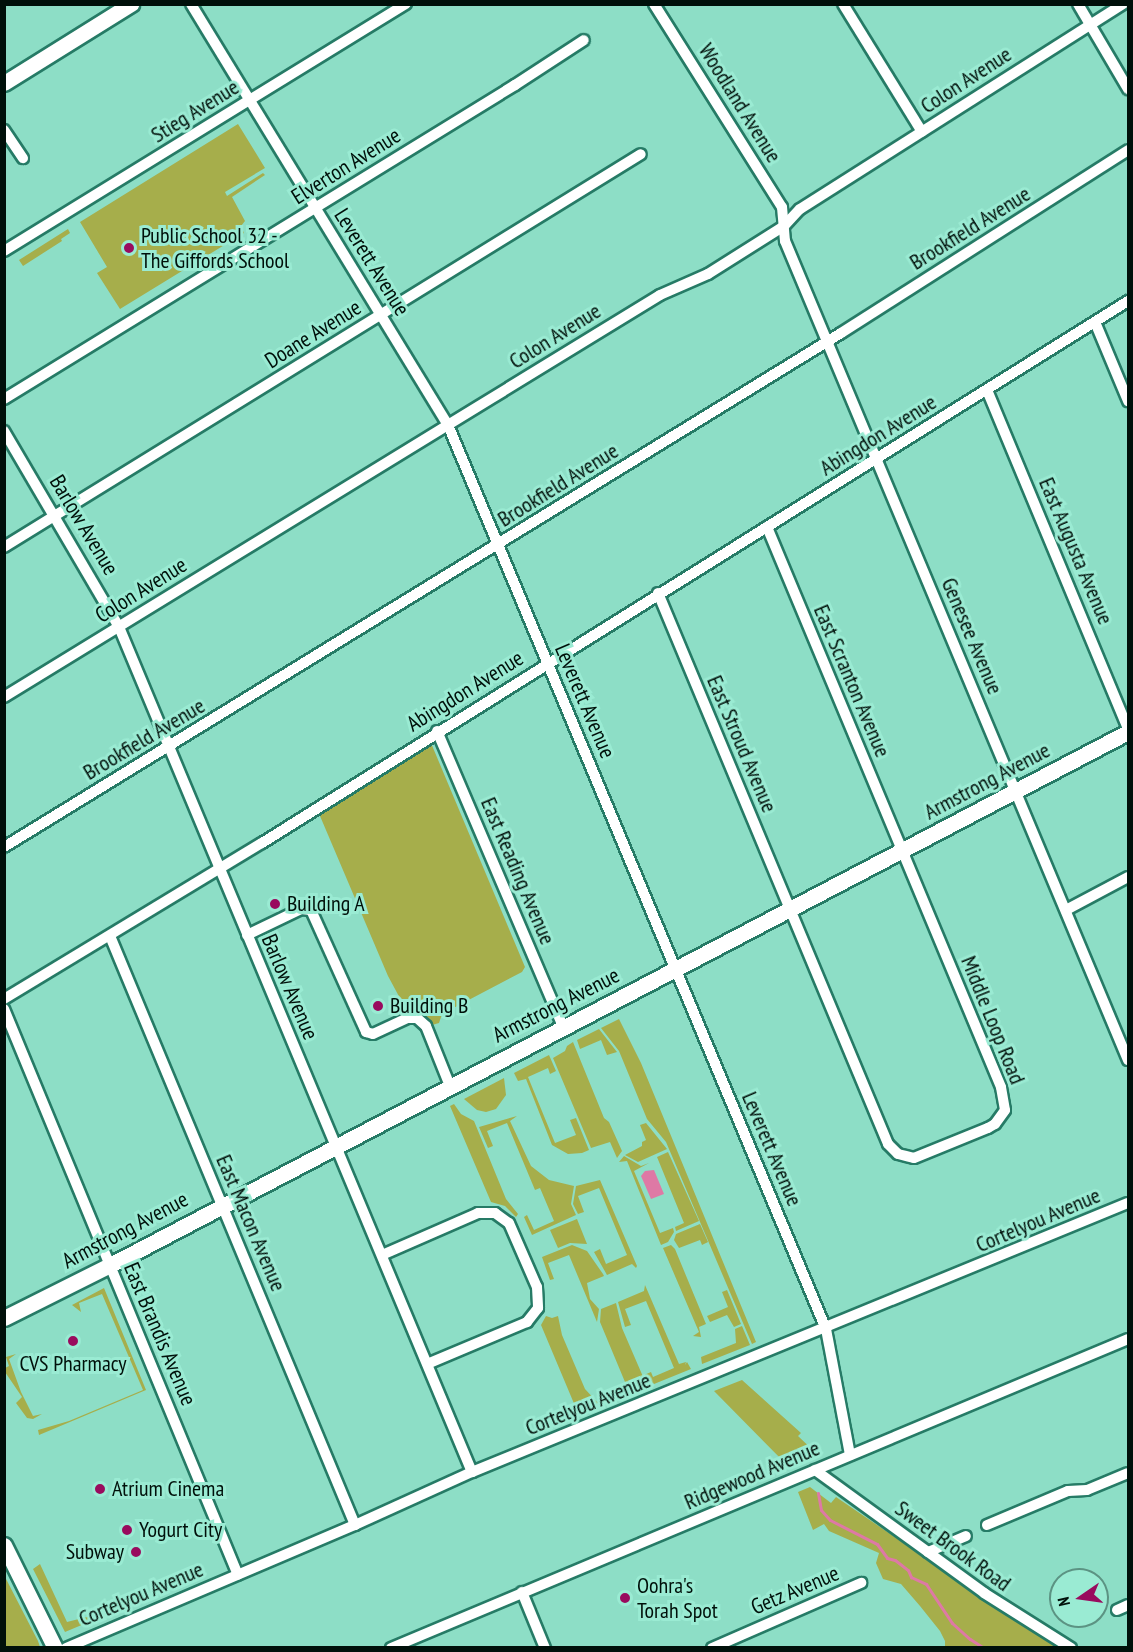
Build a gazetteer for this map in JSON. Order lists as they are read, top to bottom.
{
  "streets": {
    "street": [
      "Colon Avenue",
      "Woodland Avenue",
      "Stieg Avenue",
      "Elverton Avenue",
      "Brookfield Avenue",
      "Leverett Avenue",
      "Doane Avenue",
      "Abingdon Avenue",
      "Barlow Avenue",
      "East Augusta Avenue",
      "Genesee Avenue",
      "East Scranton Avenue",
      "East Stroud Avenue",
      "Armstrong Avenue",
      "East Reading Avenue",
      "Middle Loop Road",
      "Cortelyou Avenue",
      "East Macon Avenue",
      "East Brandis Avenue",
      "Ridgewood Avenue",
      "Sweet Brook Road",
      "Getz Avenue"
    ]
  },
  "crossings": [
    ["Colon Avenue", "Woodland Avenue"],
    ["Colon Avenue", "Leverett Avenue"],
    ["Colon Avenue", "Barlow Avenue"],
    ["Colon Avenue", "Genesee Avenue"],
    ["Woodland Avenue", "Genesee Avenue"],
    ["Stieg Avenue", "Leverett Avenue"],
    ["Elverton Avenue", "Leverett Avenue"],
    ["Brookfield Avenue", "Leverett Avenue"],
    ["Brookfield Avenue", "Barlow Avenue"],
    ["Brookfield Avenue", "Genesee Avenue"],
    ["Leverett Avenue", "Doane Avenue"],
    ["Leverett Avenue", "Abingdon Avenue"],
    ["Leverett Avenue", "Armstrong Avenue"],
    ["Leverett Avenue", "Cortelyou Avenue"],
    ["Leverett Avenue", "Ridgewood Avenue"],
    ["Doane Avenue", "Barlow Avenue"],
    ["Abingdon Avenue", "Barlow Avenue"],
    ["Abingdon Avenue", "East Augusta Avenue"],
    ["Abingdon Avenue", "Genesee Avenue"],
    ["Abingdon Avenue", "East Scranton Avenue"],
    ["Abingdon Avenue", "East Stroud Avenue"],
    ["Abingdon Avenue", "East Reading Avenue"],
    ["Abingdon Avenue", "East Macon Avenue"],
    ["Barlow Avenue", "Armstrong Avenue"],
    ["Barlow Avenue", "Cortelyou Avenue"],
    ["Genesee Avenue", "Armstrong Avenue"],
    ["East Scranton Avenue", "Armstrong Avenue"],
    ["East Scranton Avenue", "Middle Loop Road"],
    ["East Stroud Avenue", "Armstrong Avenue"],
    ["East Stroud Avenue", "Middle Loop Road"],
    ["Armstrong Avenue", "East Reading Avenue"],
    ["Armstrong Avenue", "Middle Loop Road"],
    ["Armstrong Avenue", "East Macon Avenue"],
    ["Armstrong Avenue", "East Brandis Avenue"],
    ["Cortelyou Avenue", "East Macon Avenue"],
    ["Cortelyou Avenue", "East Brandis Avenue"],
    ["Ridgewood Avenue", "Sweet Brook Road"]
  ],
  "places": [
    "Public School 32 - The Giffords School",
    "Building A",
    "Building B",
    "CVS Pharmacy",
    "Atrium Cinema",
    "Yogurt City",
    "Subway",
    "Oohra's Torah Spot"
  ],
  "north": "left"
}
